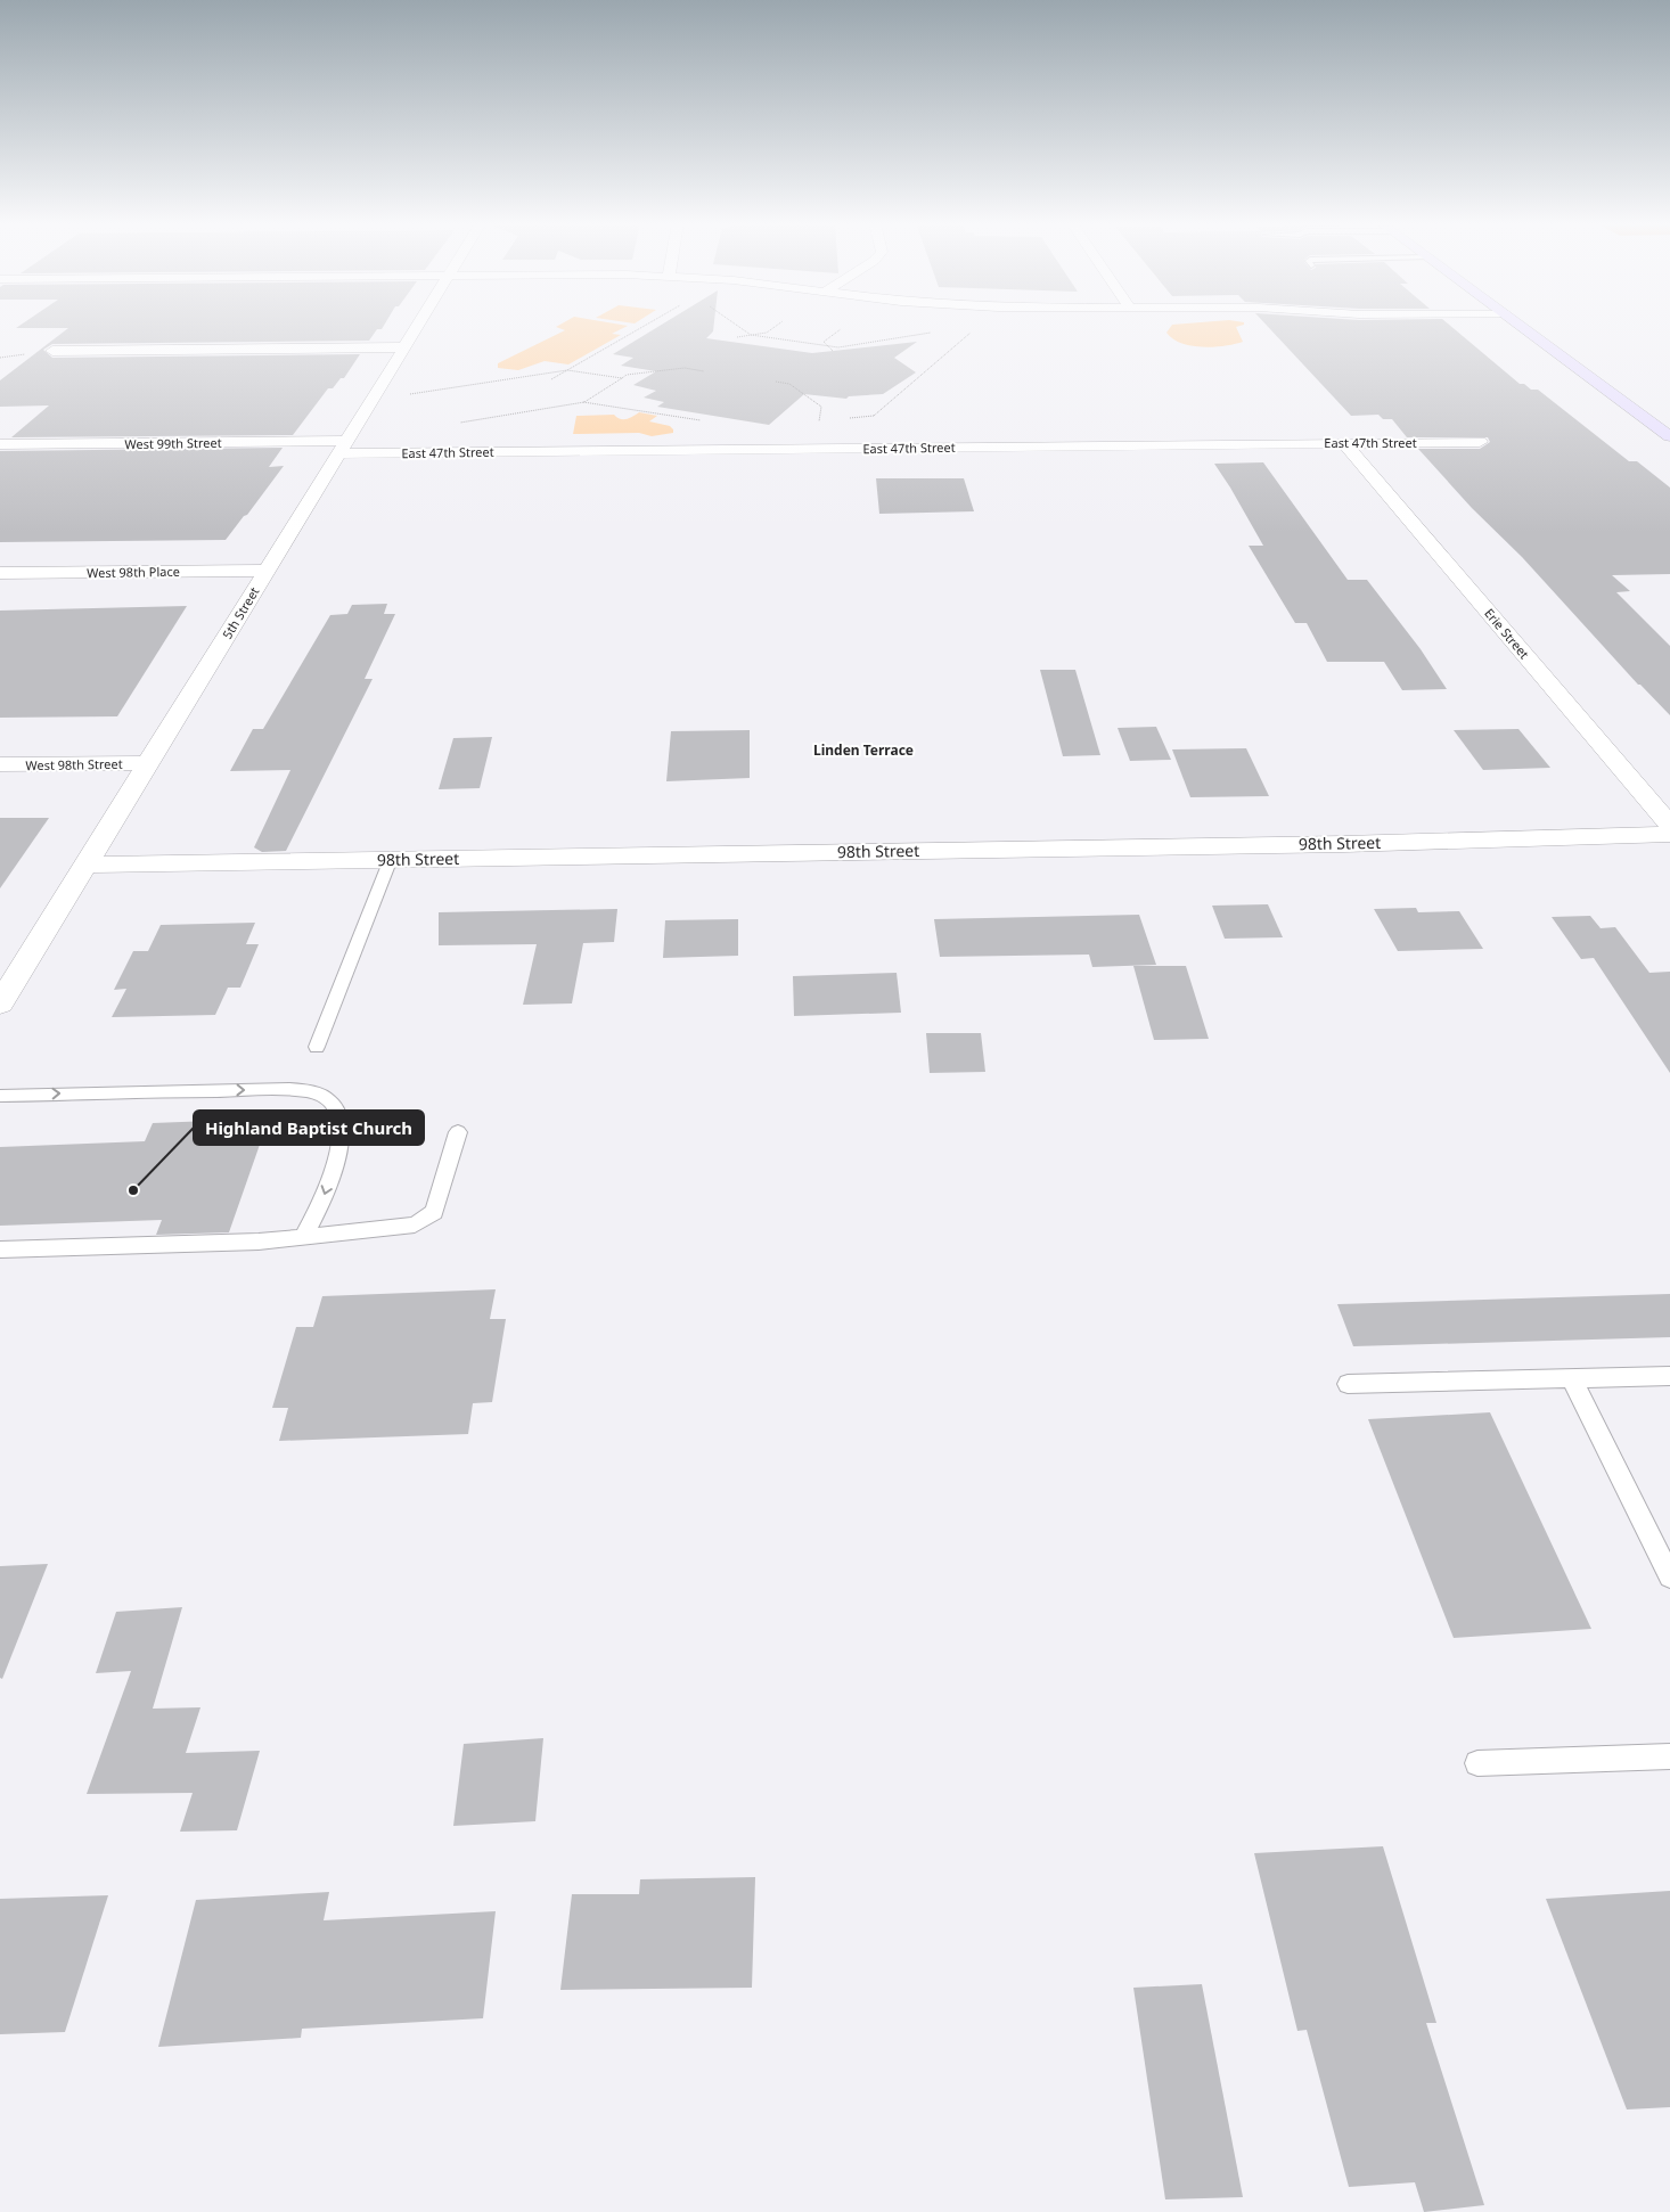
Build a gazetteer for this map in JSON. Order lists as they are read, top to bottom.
{
  "streets": {
    "street": [
      "East 47th Street",
      "West 99th Street",
      "West 98th Place",
      "5th Street",
      "Erie Street",
      "West 98th Street",
      "98th Street"
    ]
  },
  "crossings": [
    ["East 47th Street", "West 99th Street"],
    ["East 47th Street", "5th Street"],
    ["East 47th Street", "Erie Street"],
    ["West 99th Street", "5th Street"],
    ["West 98th Place", "5th Street"],
    ["5th Street", "West 98th Street"],
    ["5th Street", "98th Street"]
  ],
  "districts": ["Linden Terrace"],
  "places": ["Highland Baptist Church"]
}
